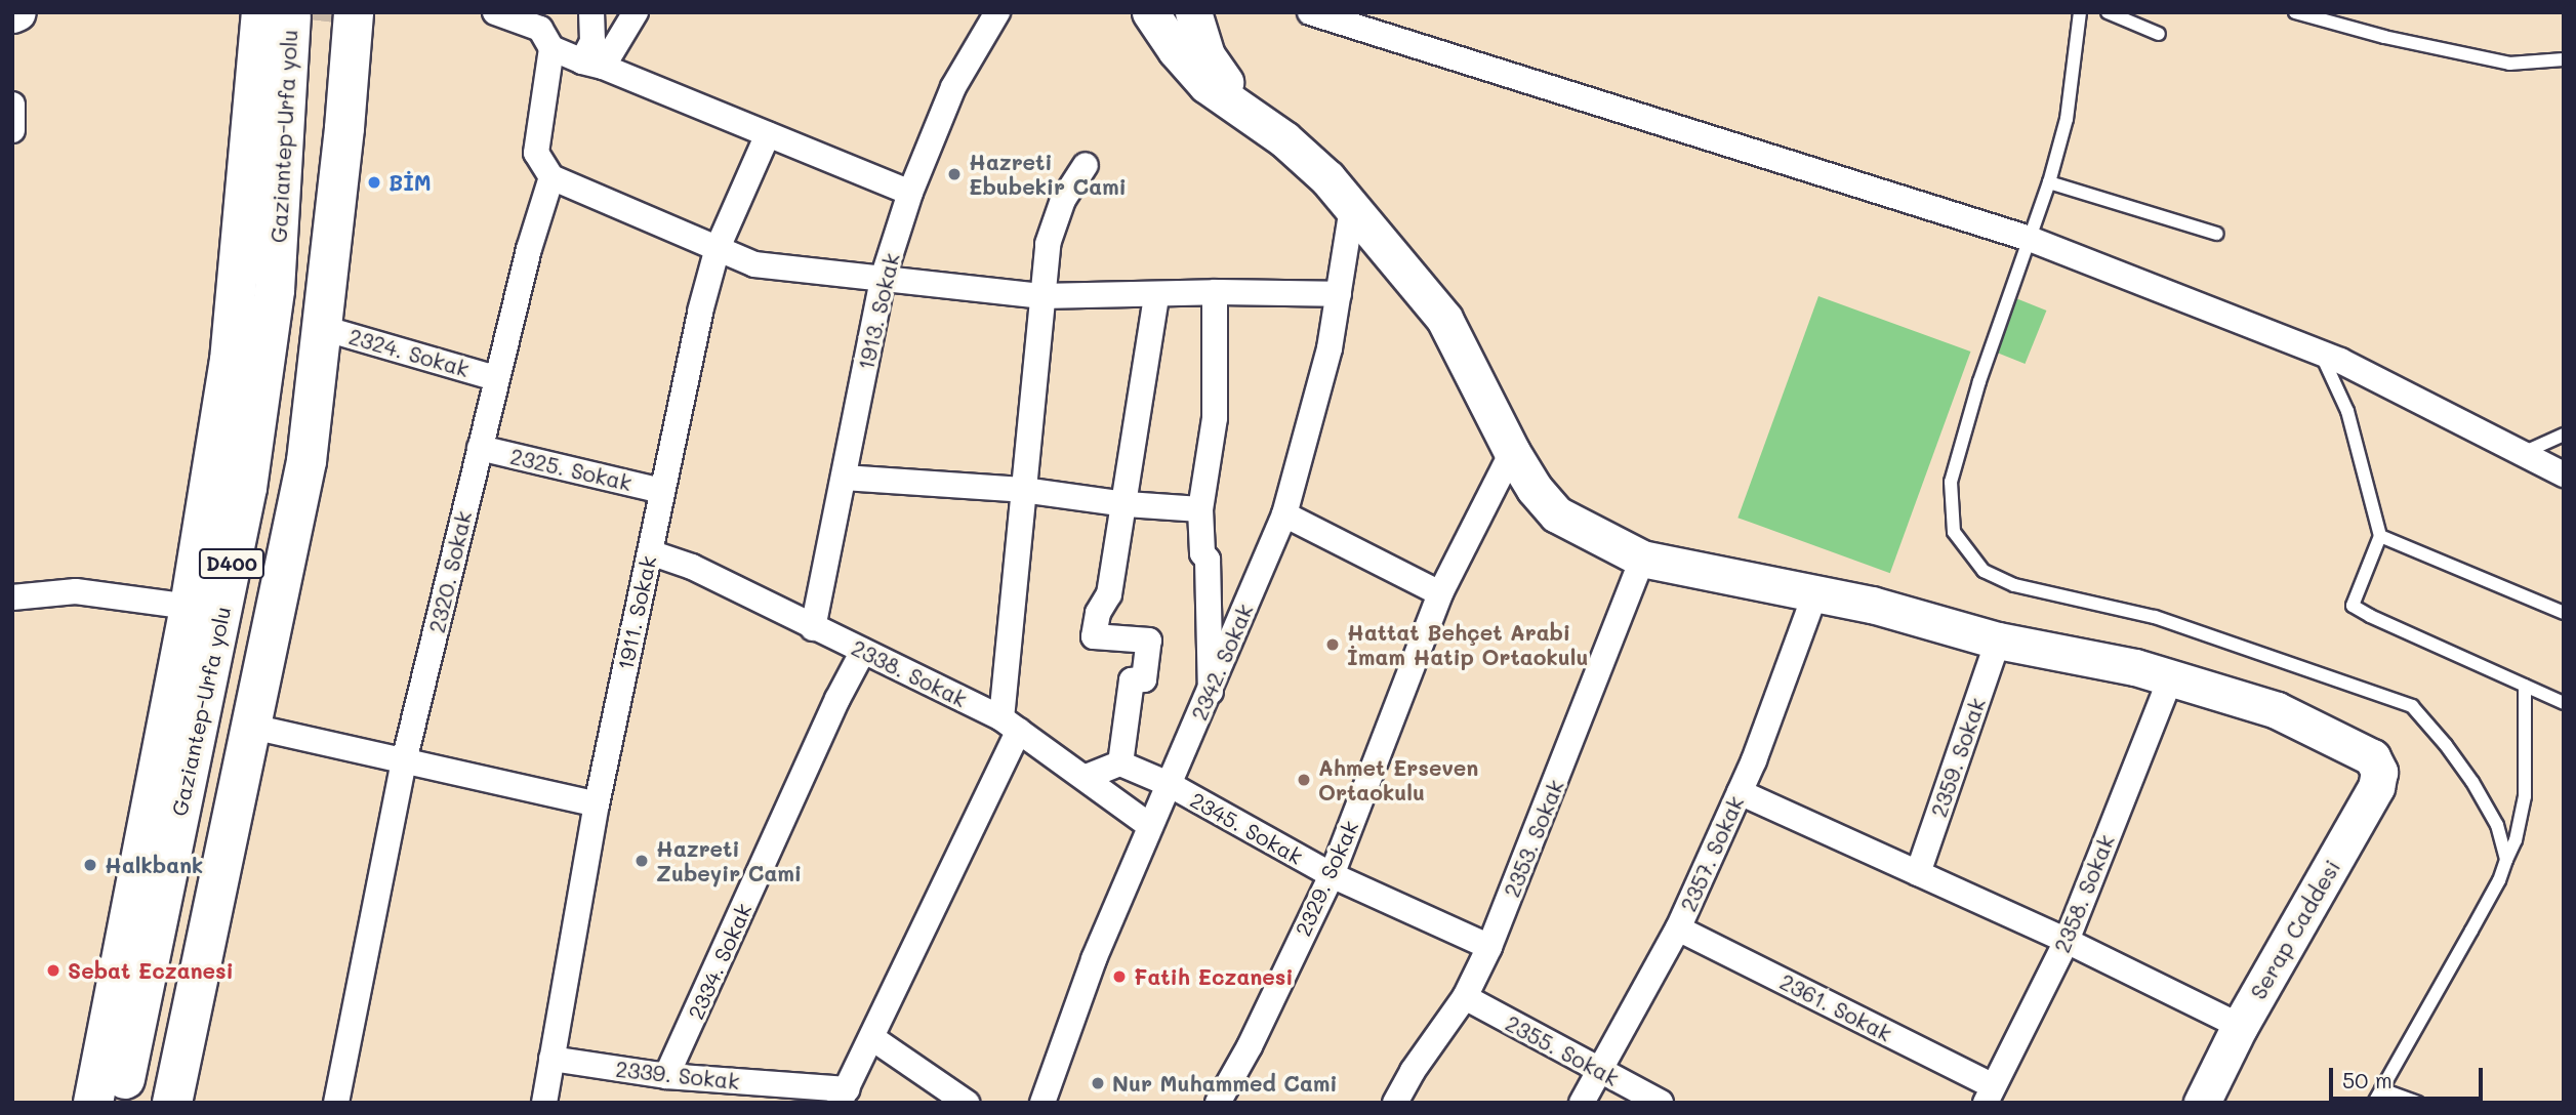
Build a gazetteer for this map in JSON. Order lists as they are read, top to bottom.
{
  "streets": {
    "highway": ["Gaziantep-Urfa yolu", "D400"],
    "street": [
      "1913. Sokak",
      "2324. Sokak",
      "2325. Sokak",
      "2320. Sokak",
      "1911. Sokak",
      "2342. Sokak",
      "2338. Sokak",
      "2359. Sokak",
      "2345. Sokak",
      "2353. Sokak",
      "2357. Sokak",
      "2329. Sokak",
      "2358. Sokak",
      "Serap Caddesi",
      "2334. Sokak",
      "2361. Sokak",
      "2355. Sokak",
      "2339. Sokak"
    ]
  },
  "crossings": [
    ["1913. Sokak", "2338. Sokak"],
    ["2324. Sokak", "2320. Sokak"],
    ["2325. Sokak", "2320. Sokak"],
    ["2325. Sokak", "1911. Sokak"],
    ["1911. Sokak", "2338. Sokak"],
    ["1911. Sokak", "2339. Sokak"],
    ["2342. Sokak", "2338. Sokak"],
    ["2342. Sokak", "2345. Sokak"],
    ["2338. Sokak", "2334. Sokak"],
    ["2345. Sokak", "2353. Sokak"],
    ["2345. Sokak", "2329. Sokak"],
    ["2353. Sokak", "2355. Sokak"],
    ["2357. Sokak", "2361. Sokak"],
    ["2357. Sokak", "2355. Sokak"],
    ["2358. Sokak", "Serap Caddesi"],
    ["2358. Sokak", "2361. Sokak"],
    ["2334. Sokak", "2339. Sokak"]
  ],
  "places": [
    "Hazreti Ebubekir Cami",
    "BİM",
    "Hattat Behçet Arabi İmam Hatip Ortaokulu",
    "Ahmet Erseven Ortaokulu",
    "Hazreti Zubeyir Cami",
    "Halkbank",
    "Sebat Eczanesi",
    "Fatih Eczanesi",
    "Nur Muhammed Cami"
  ],
  "scale_bar": "50 m"
}
